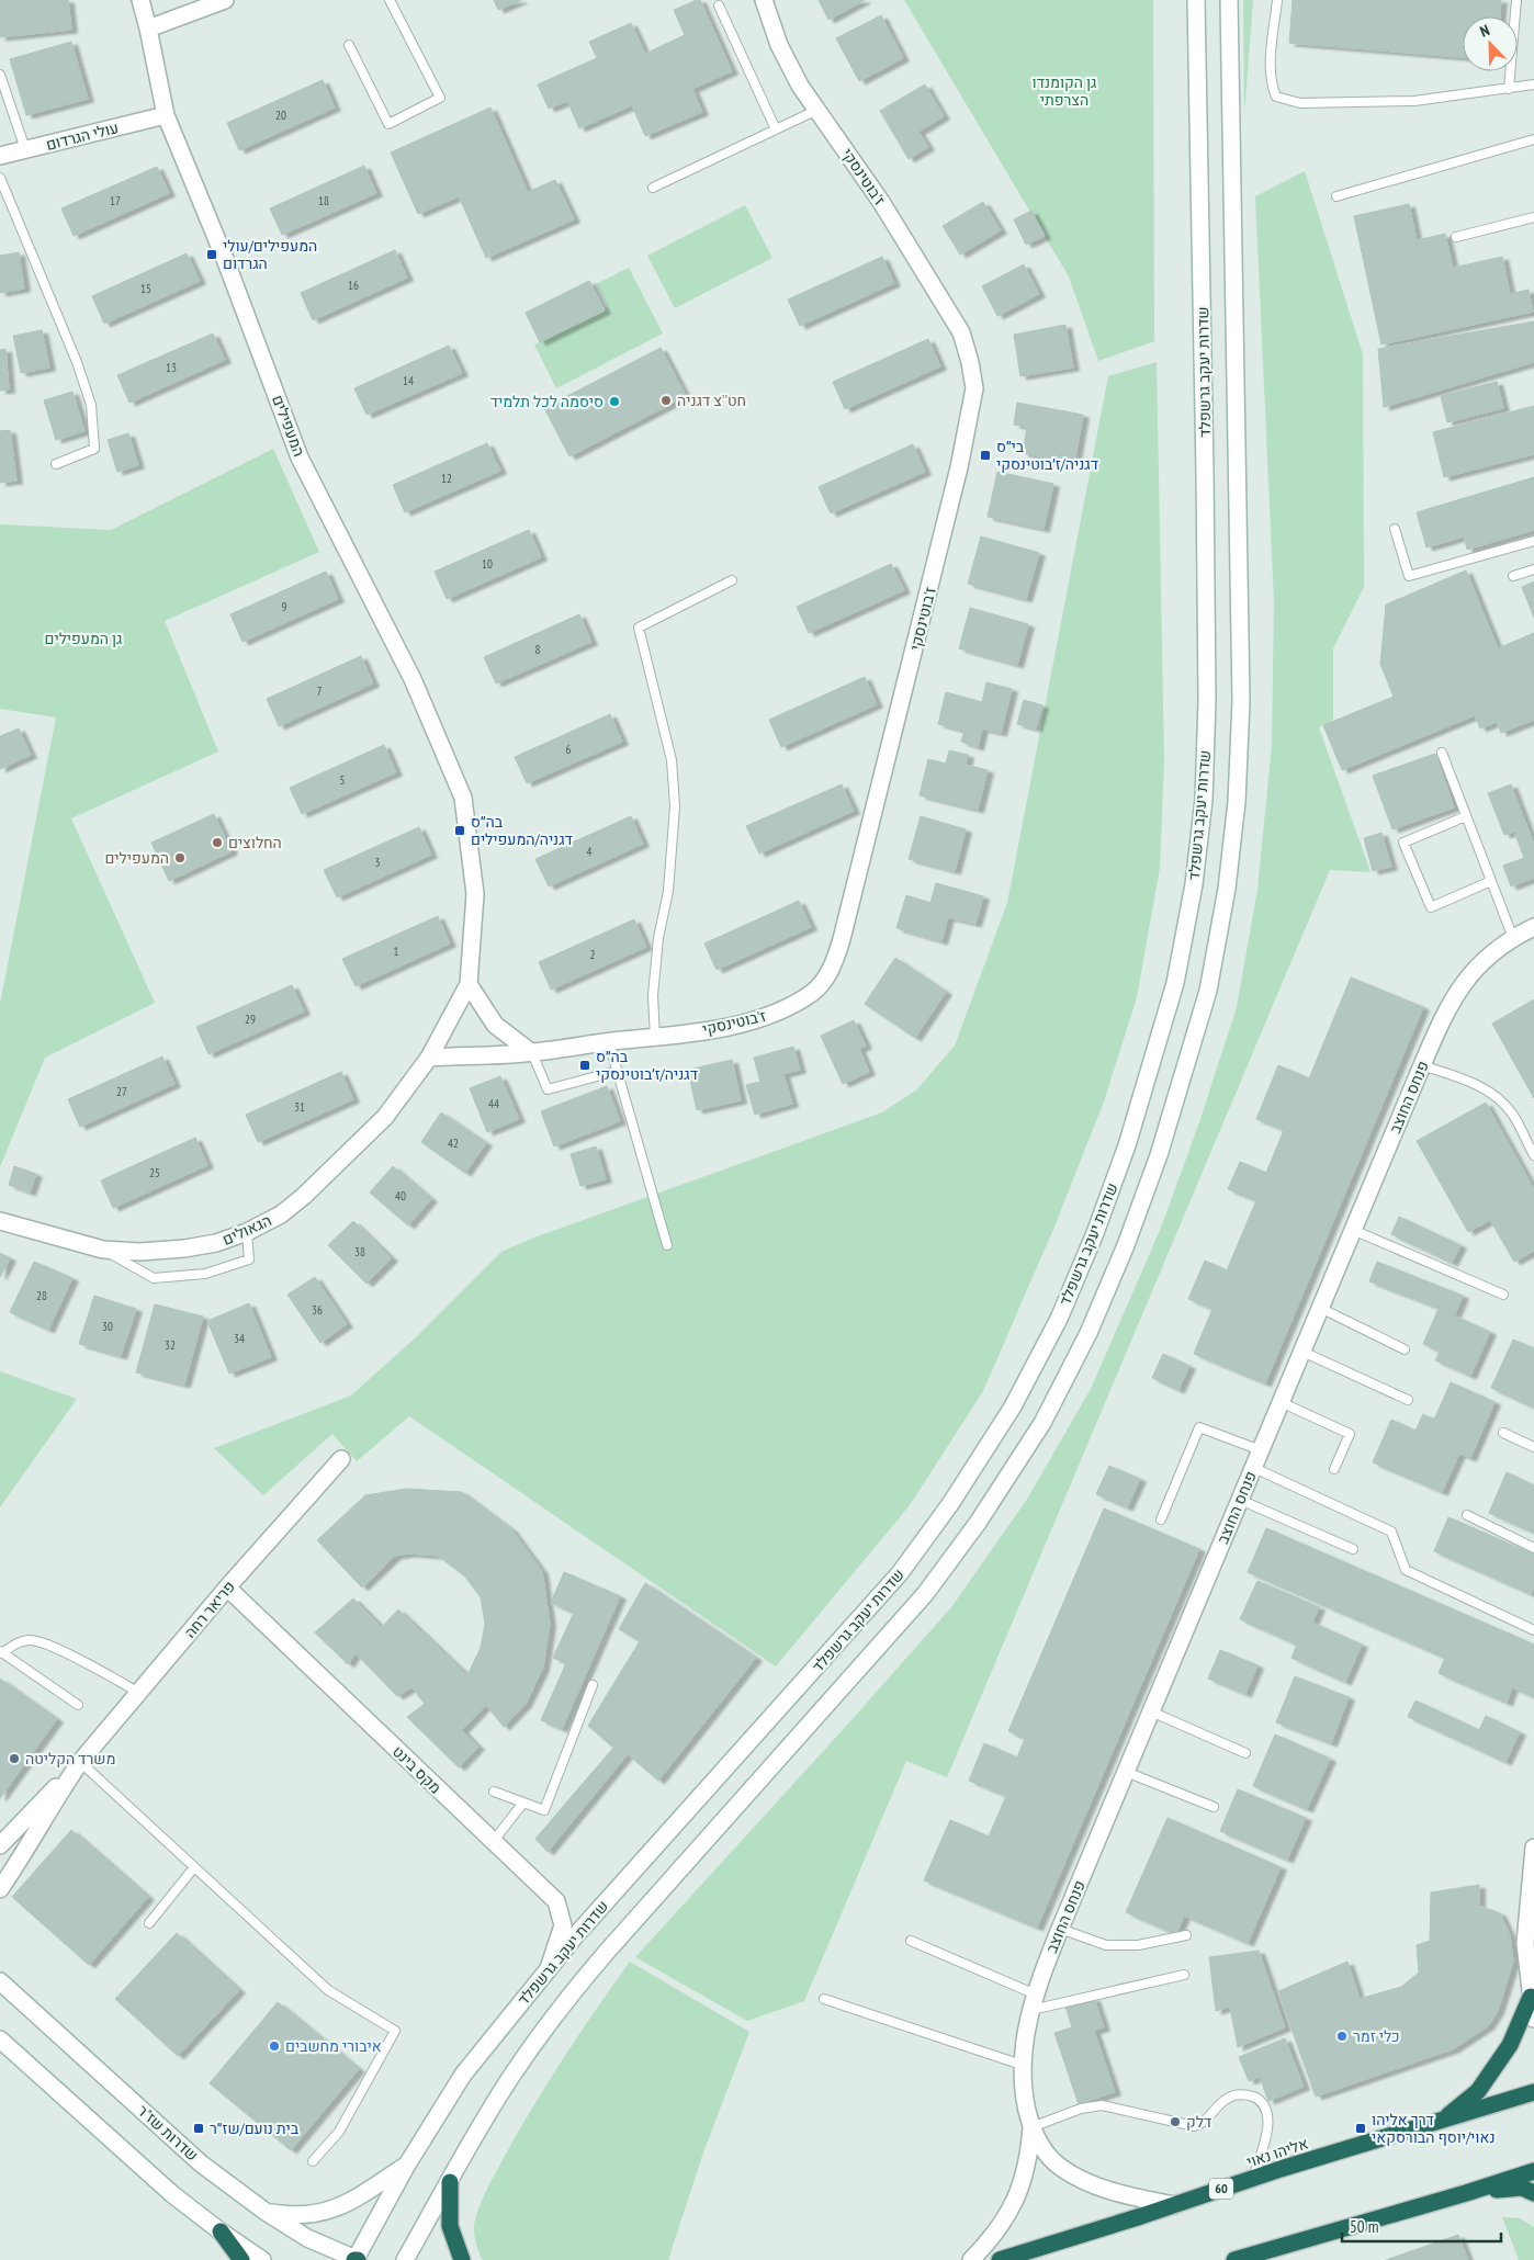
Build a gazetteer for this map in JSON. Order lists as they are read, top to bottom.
{
  "streets": {
    "highway": ["אליהו נאוי", "60"],
    "street": [
      "עולי הגרדום",
      "ז'בוטינסקי",
      "שדרות יעקב גרשפלד",
      "המעפילים",
      "פנחס החוצב",
      "הגאולים",
      "פריאר רחה",
      "מקס בינט",
      "שדרות שז\"ר"
    ]
  },
  "crossings": [
    ["עולי הגרדום", "המעפילים"],
    ["ז'בוטינסקי", "המעפילים"],
    ["ז'בוטינסקי", "הגאולים"],
    ["שדרות יעקב גרשפלד", "מקס בינט"],
    ["שדרות יעקב גרשפלד", "שדרות שז\"ר"],
    ["המעפילים", "הגאולים"],
    ["פנחס החוצב", "אליהו נאוי"],
    ["פריאר רחה", "מקס בינט"]
  ],
  "parks": ["גן הקומנדו הצרפתי", "גן המעפילים"],
  "places": {
    "transit": [
      "המעפילים/עולי הגרדום",
      "בי״ס דגניה/ז׳בוטינסקי",
      "בה״ס דגניה/המעפילים",
      "בה״ס דגניה/ז׳בוטינסקי",
      "בית נועם/שז״ר",
      "דרך אליהו נאוי/יוסף הבורסקאי"
    ],
    "other": [
      "חט''צ דגניה",
      "סיסמה לכל תלמיד",
      "החלוצים",
      "המעפילים",
      "משרד הקליטה",
      "כלי זמר",
      "איבורי מחשבים",
      "דלק"
    ]
  },
  "house_numbers": [
    "20",
    "17",
    "18",
    "16",
    "15",
    "13",
    "14",
    "12",
    "10",
    "9",
    "8",
    "7",
    "6",
    "5",
    "4",
    "3",
    "1",
    "2",
    "29",
    "27",
    "44",
    "31",
    "42",
    "25",
    "40",
    "38",
    "28",
    "36",
    "30",
    "34",
    "32"
  ],
  "scale_bar": "50 m",
  "north": "top left"
}
